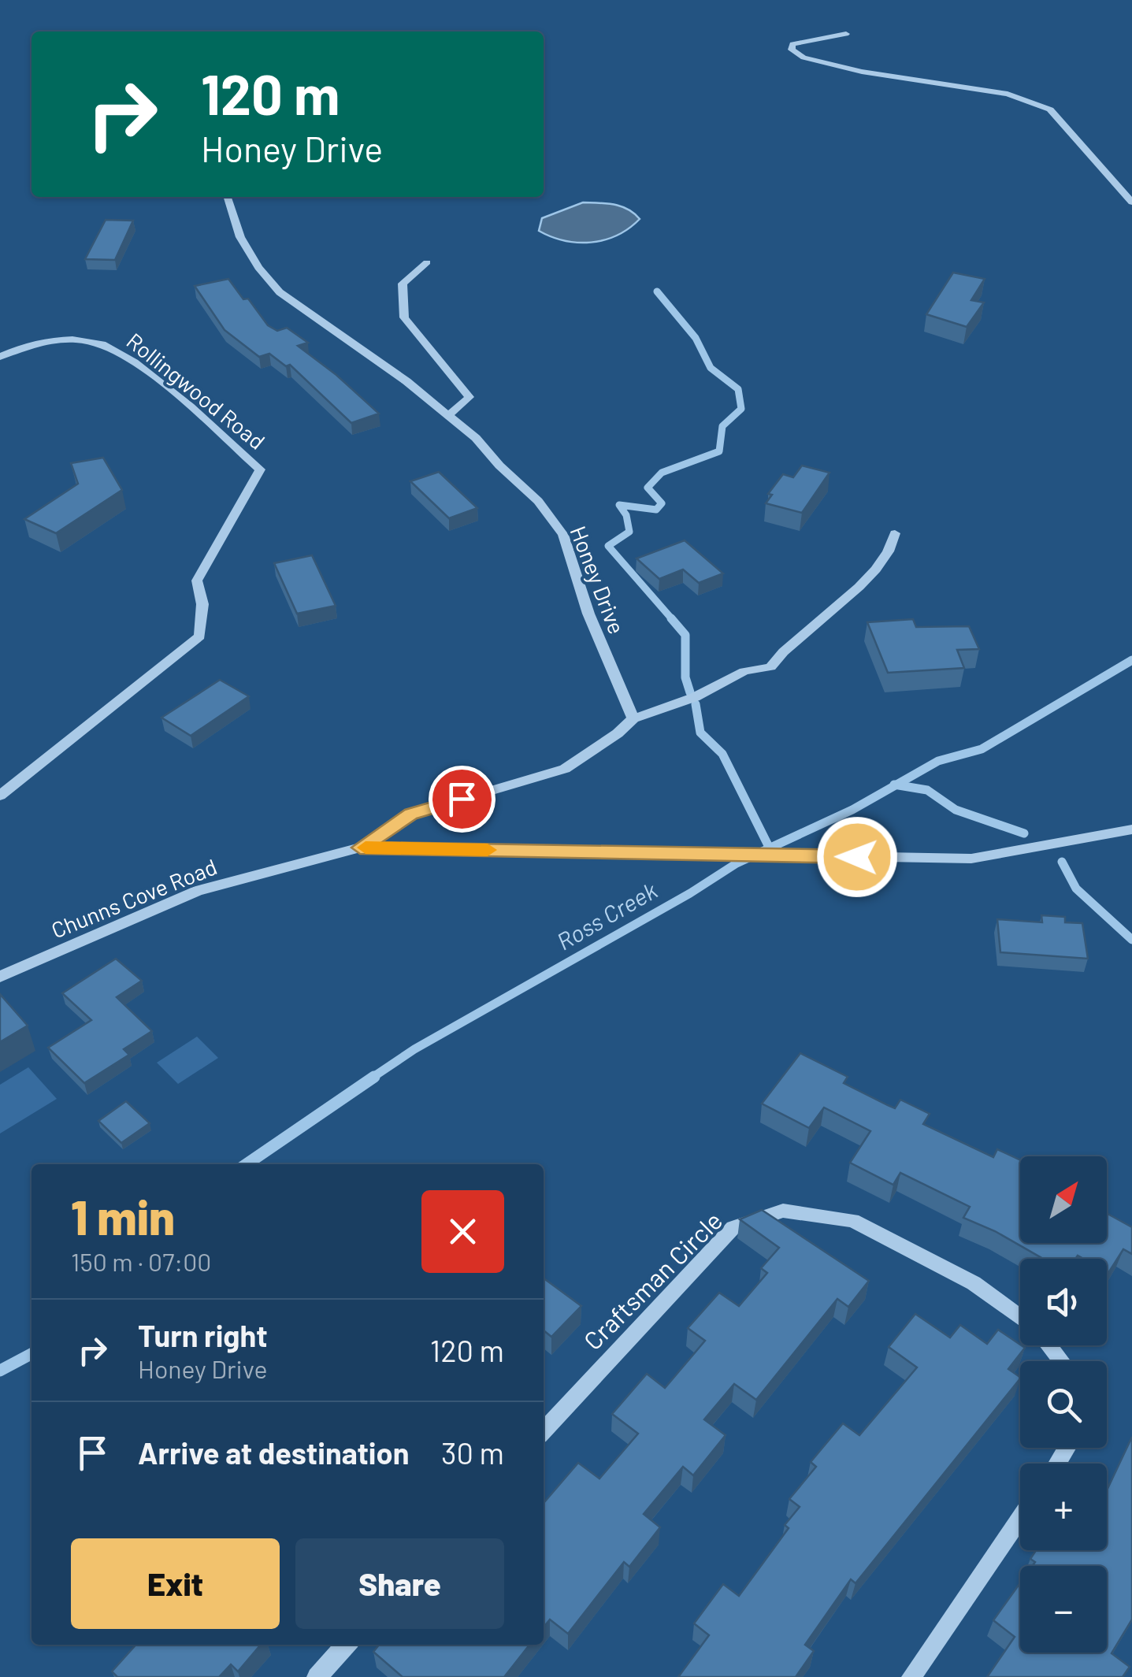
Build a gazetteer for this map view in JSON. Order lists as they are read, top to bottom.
{
  "streets": {
    "street": [
      "Rollingwood Road",
      "Honey Drive",
      "Chunns Cove Road",
      "Craftsman Circle"
    ]
  },
  "water": ["Ross Creek"],
  "north": "top right",
  "page": {
    "turn": ["120 m", "Honey Drive"],
    "map_buttons": ["+", "−"],
    "heading": ["1 min", "150 m · 07:00"],
    "list": [
      {
        "name": "Turn right",
        "note": "Honey Drive",
        "value": "120 m"
      },
      {
        "name": "Arrive at destination",
        "value": "30 m"
      }
    ],
    "buttons": ["Exit", "Share"]
  }
}
